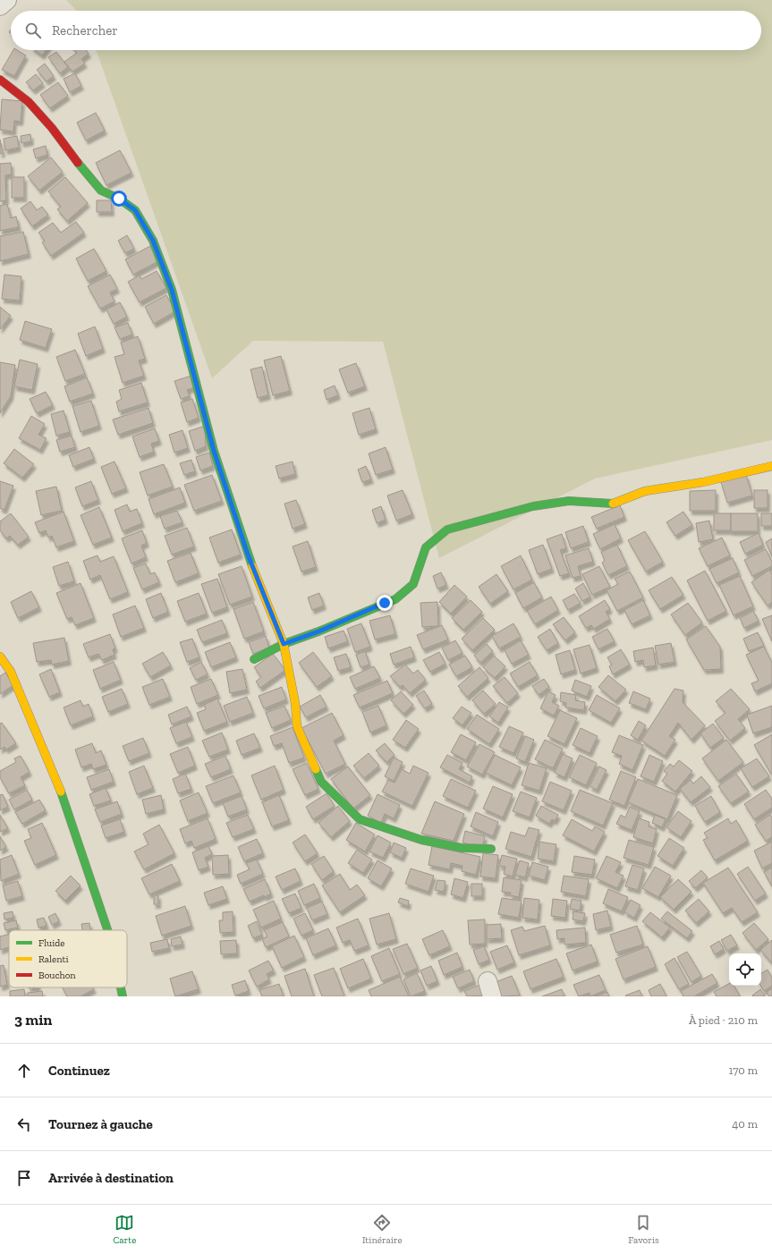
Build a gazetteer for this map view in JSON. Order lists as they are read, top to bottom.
{
  "legend": ["Fluide", "Ralenti", "Bouchon"],
  "page": {
    "search": "Rechercher",
    "heading": ["3 min", "À pied · 210 m"],
    "list": [
      ["Continuez", "170 m"],
      ["Tournez à gauche", "40 m"],
      "Arrivée à destination"
    ],
    "nav": ["Carte", "Itinéraire", "Favoris"]
  }
}
